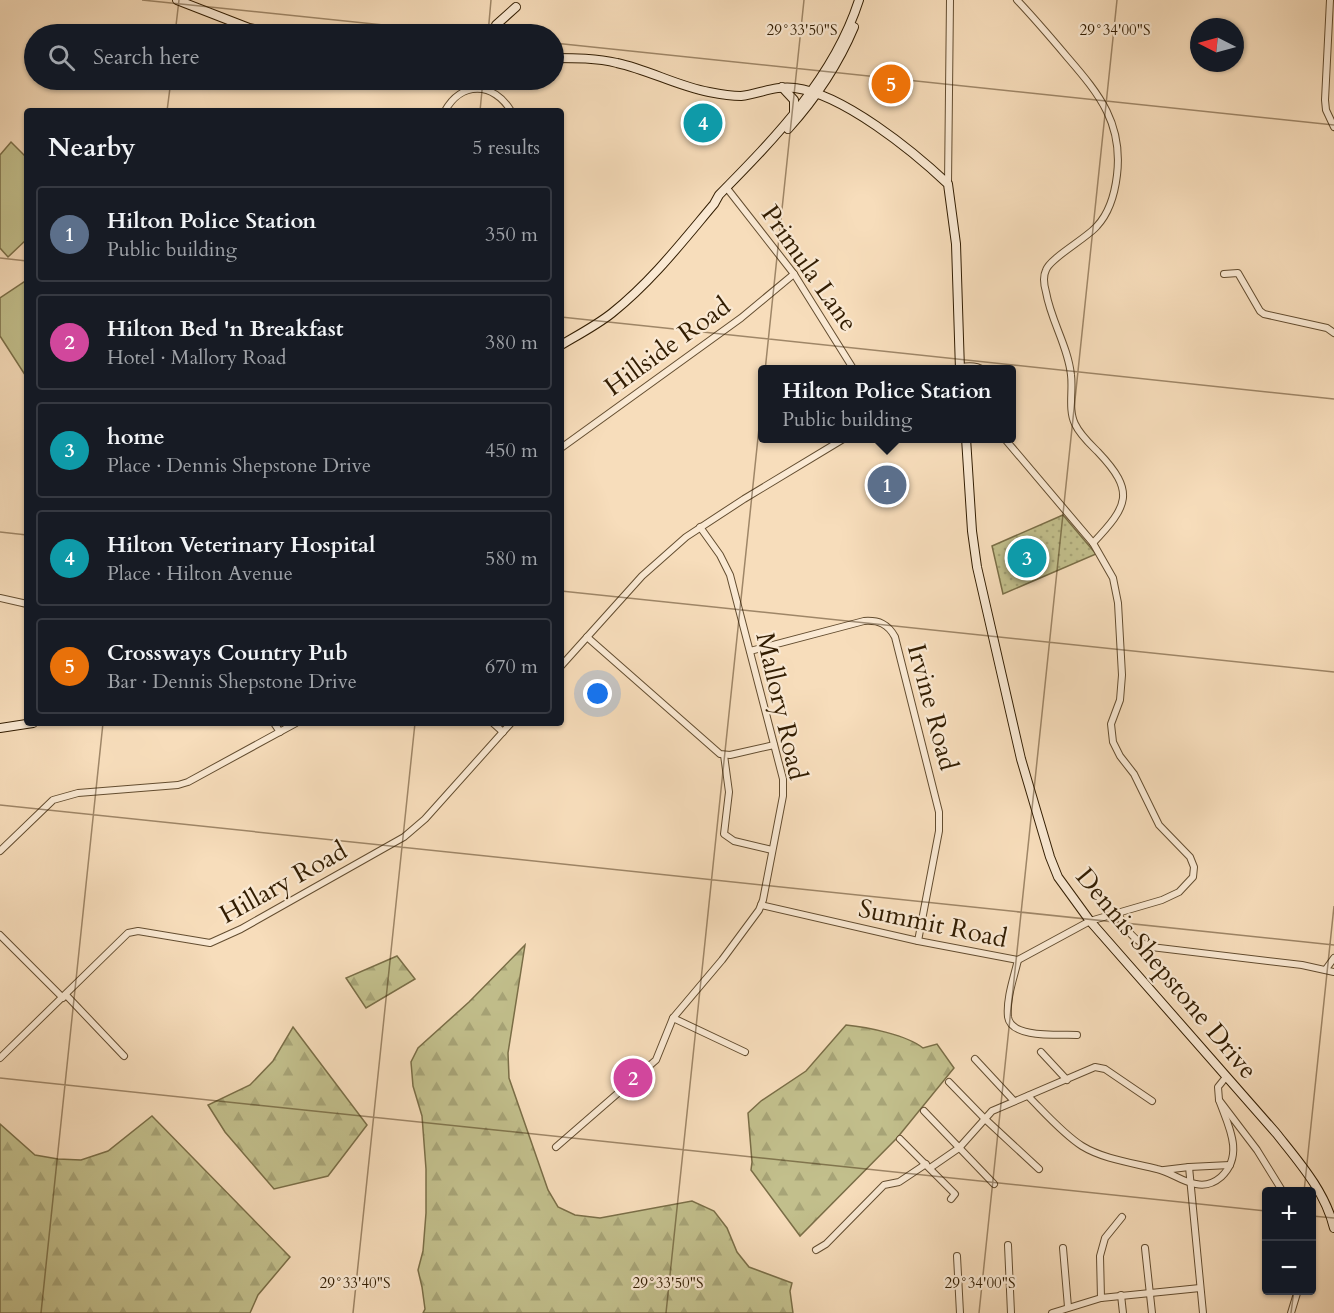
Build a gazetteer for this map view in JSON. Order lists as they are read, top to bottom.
{
  "streets": {
    "street": [
      "Primula Lane",
      "Hillside Road",
      "Mallory Road",
      "Irvine Road",
      "Hillary Road",
      "Summit Road",
      "Dennis Shepstone Drive"
    ]
  },
  "crossings": [
    ["Primula Lane", "Hillside Road"],
    ["Mallory Road", "Irvine Road"],
    ["Mallory Road", "Summit Road"],
    ["Irvine Road", "Summit Road"],
    ["Summit Road", "Dennis Shepstone Drive"]
  ],
  "north": "left",
  "page": {
    "search": "Search here",
    "pins": [
      "5",
      "4",
      "1",
      "3",
      "2"
    ],
    "heading": ["Nearby", "5 results"],
    "list": [
      {
        "mark": "1",
        "name": "Hilton Police Station",
        "note": "Public building",
        "value": "350 m"
      },
      {
        "mark": "2",
        "name": "Hilton Bed 'n Breakfast",
        "note": "Hotel · Mallory Road",
        "value": "380 m"
      },
      {
        "mark": "3",
        "name": "home",
        "note": "Place · Dennis Shepstone Drive",
        "value": "450 m"
      },
      {
        "mark": "4",
        "name": "Hilton Veterinary Hospital",
        "note": "Place · Hilton Avenue",
        "value": "580 m"
      },
      {
        "mark": "5",
        "name": "Crossways Country Pub",
        "note": "Bar · Dennis Shepstone Drive",
        "value": "670 m"
      }
    ],
    "popup": ["Hilton Police Station", "Public building"],
    "map_buttons": ["+", "−"]
  },
  "coordinates": ["29°33'50\"S", "29°34'00\"S", "29°33'40\"S"]
}
